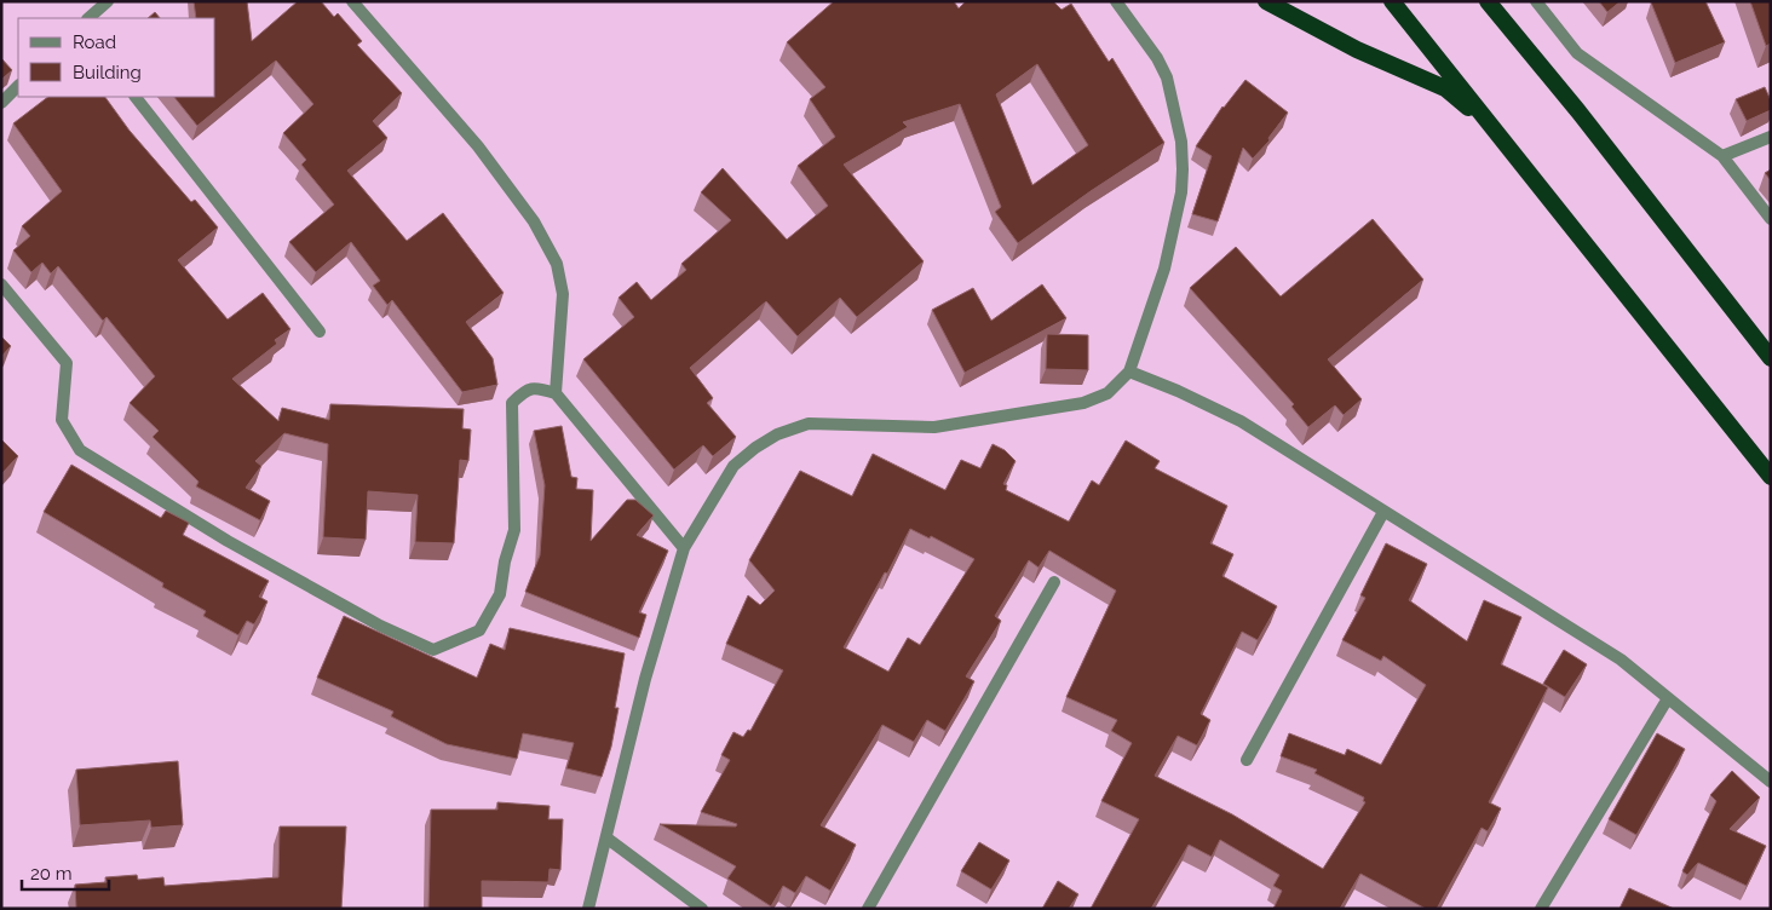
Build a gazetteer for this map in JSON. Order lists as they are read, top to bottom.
{
  "legend": ["Road", "Building"],
  "scale_bar": "20 m"
}
